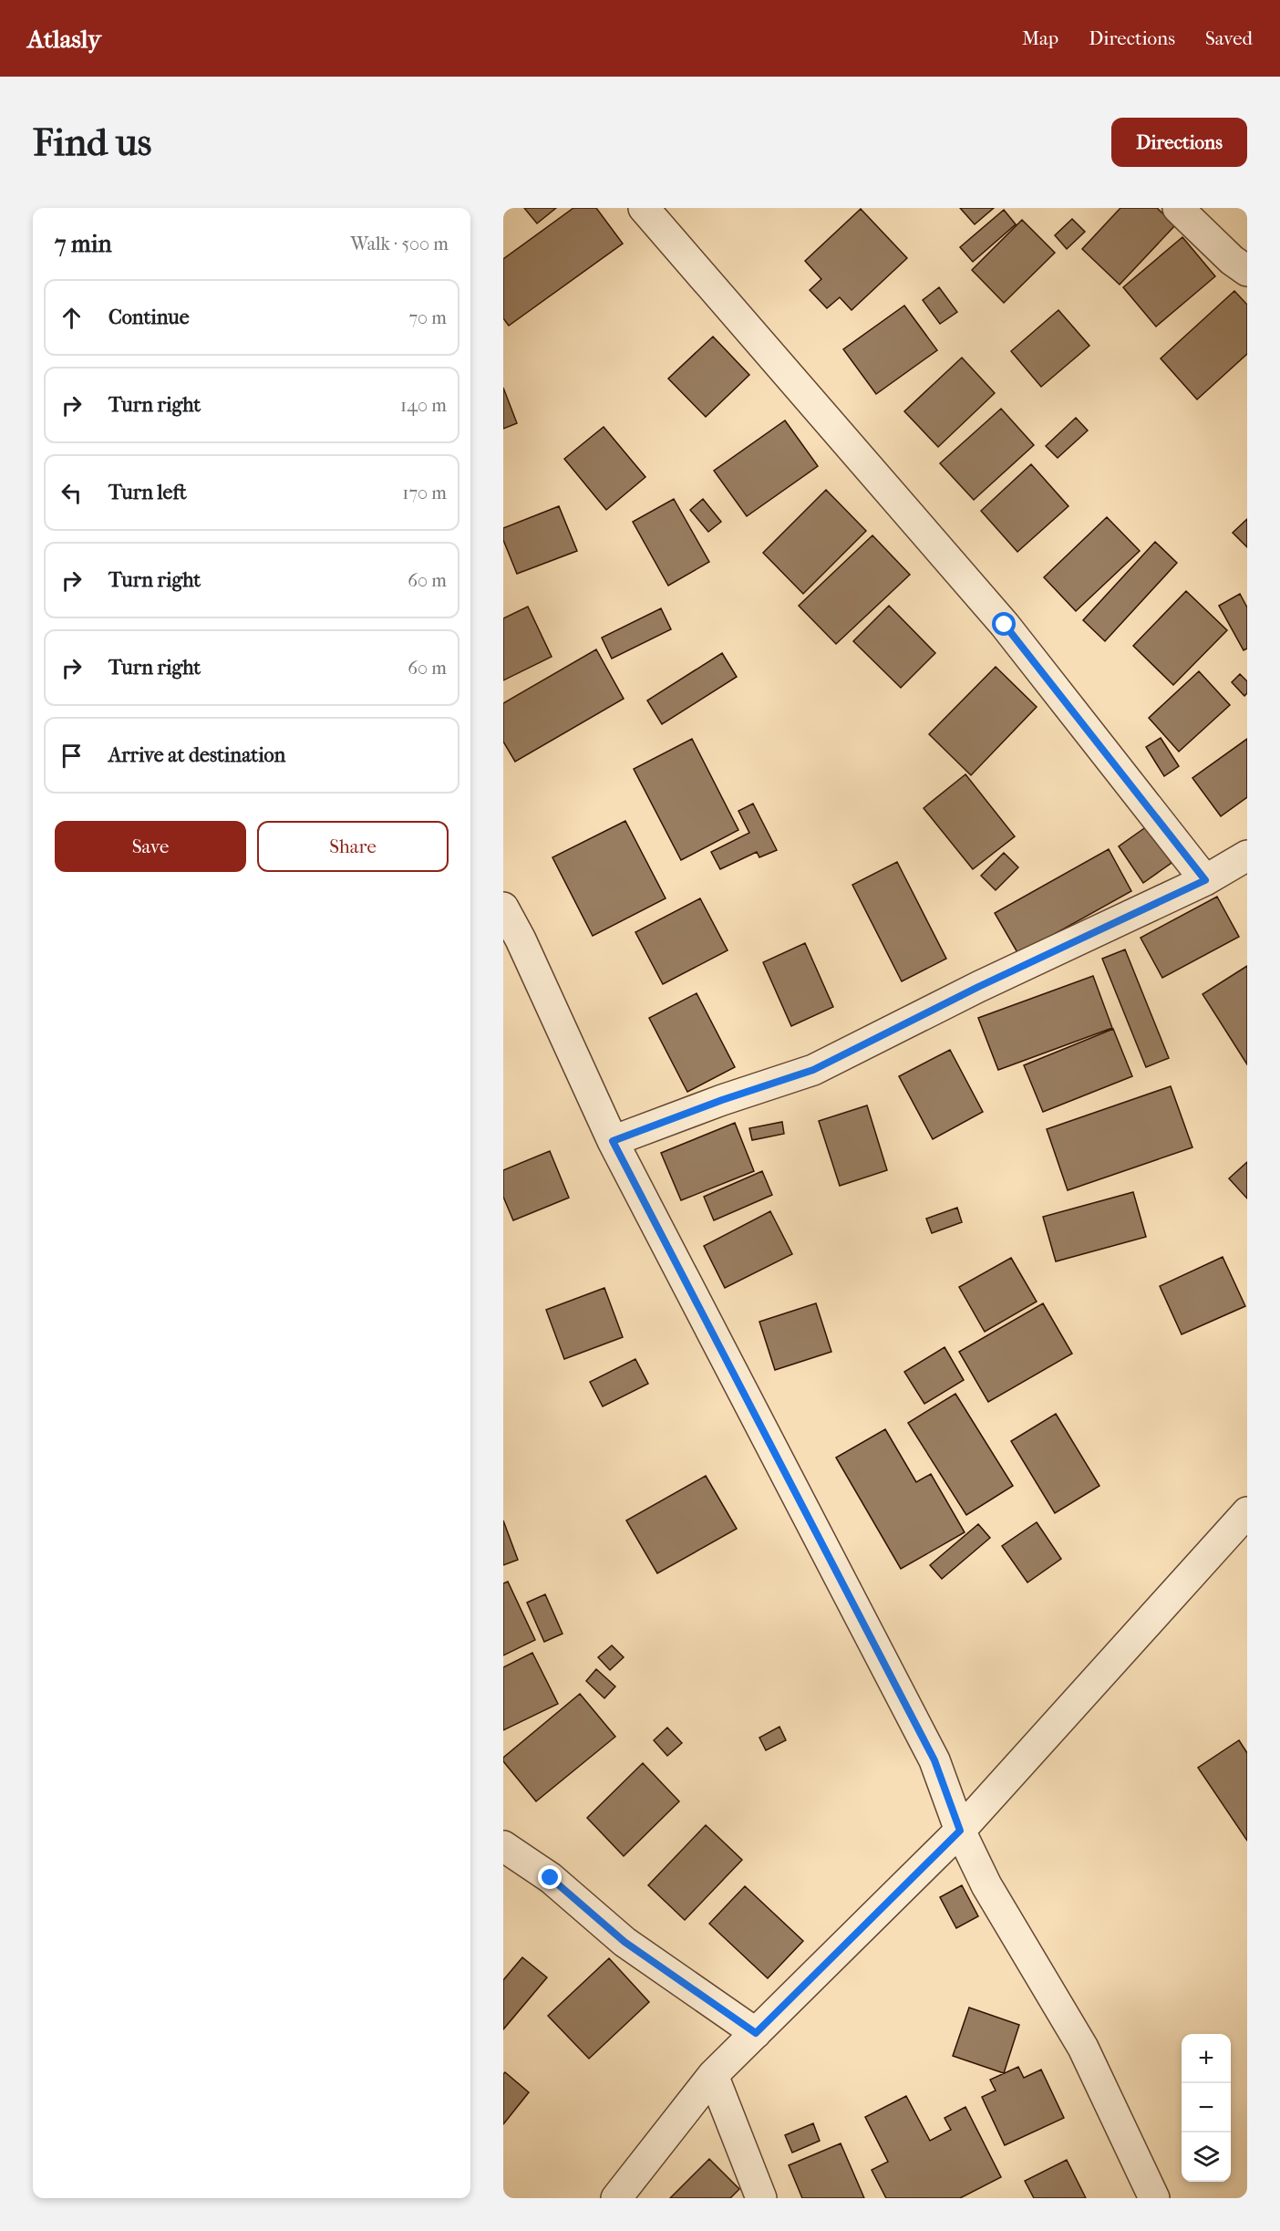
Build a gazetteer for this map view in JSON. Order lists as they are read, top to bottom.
{
  "page": {
    "header": "Atlasly",
    "nav": ["Map", "Directions", "Saved"],
    "buttons": [
      "Directions",
      ["Save", "Share"]
    ],
    "title": "Find us",
    "heading": ["7 min", "Walk · 500 m"],
    "list": [
      ["Continue", "70 m"],
      ["Turn right", "140 m"],
      ["Turn left", "170 m"],
      ["Turn right", "60 m"],
      ["Turn right", "60 m"],
      "Arrive at destination"
    ],
    "map_buttons": ["+", "−"]
  }
}
